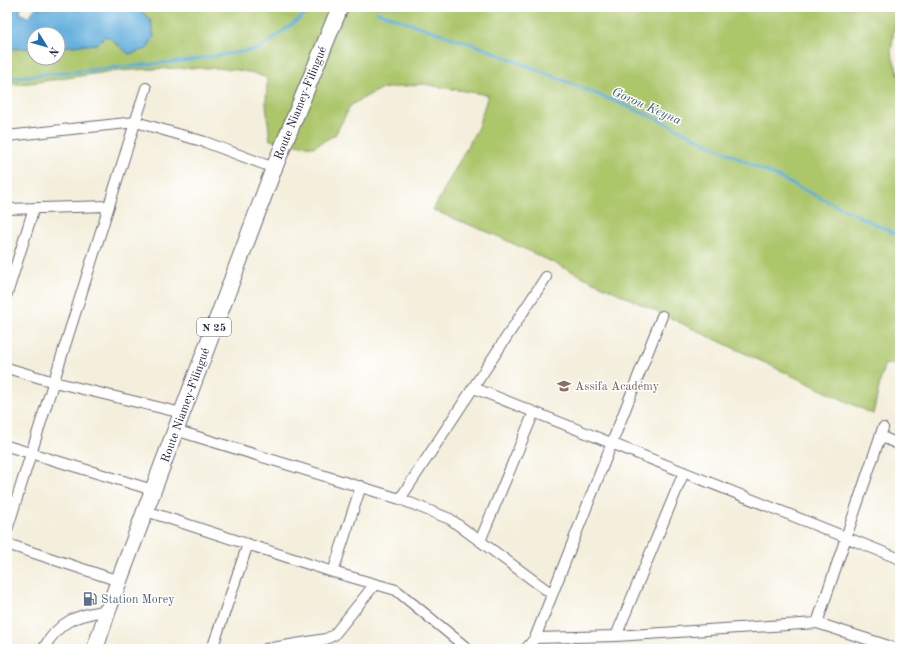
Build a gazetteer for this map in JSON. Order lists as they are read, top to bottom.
{
  "streets": {
    "main road": ["Route Niamey-Filingué", "N 25"]
  },
  "water": ["Gorou Keyna"],
  "places": {
    "school or university": ["Assifa Académy"],
    "fuel station": ["Station Morey"]
  },
  "north": "bottom right"
}
